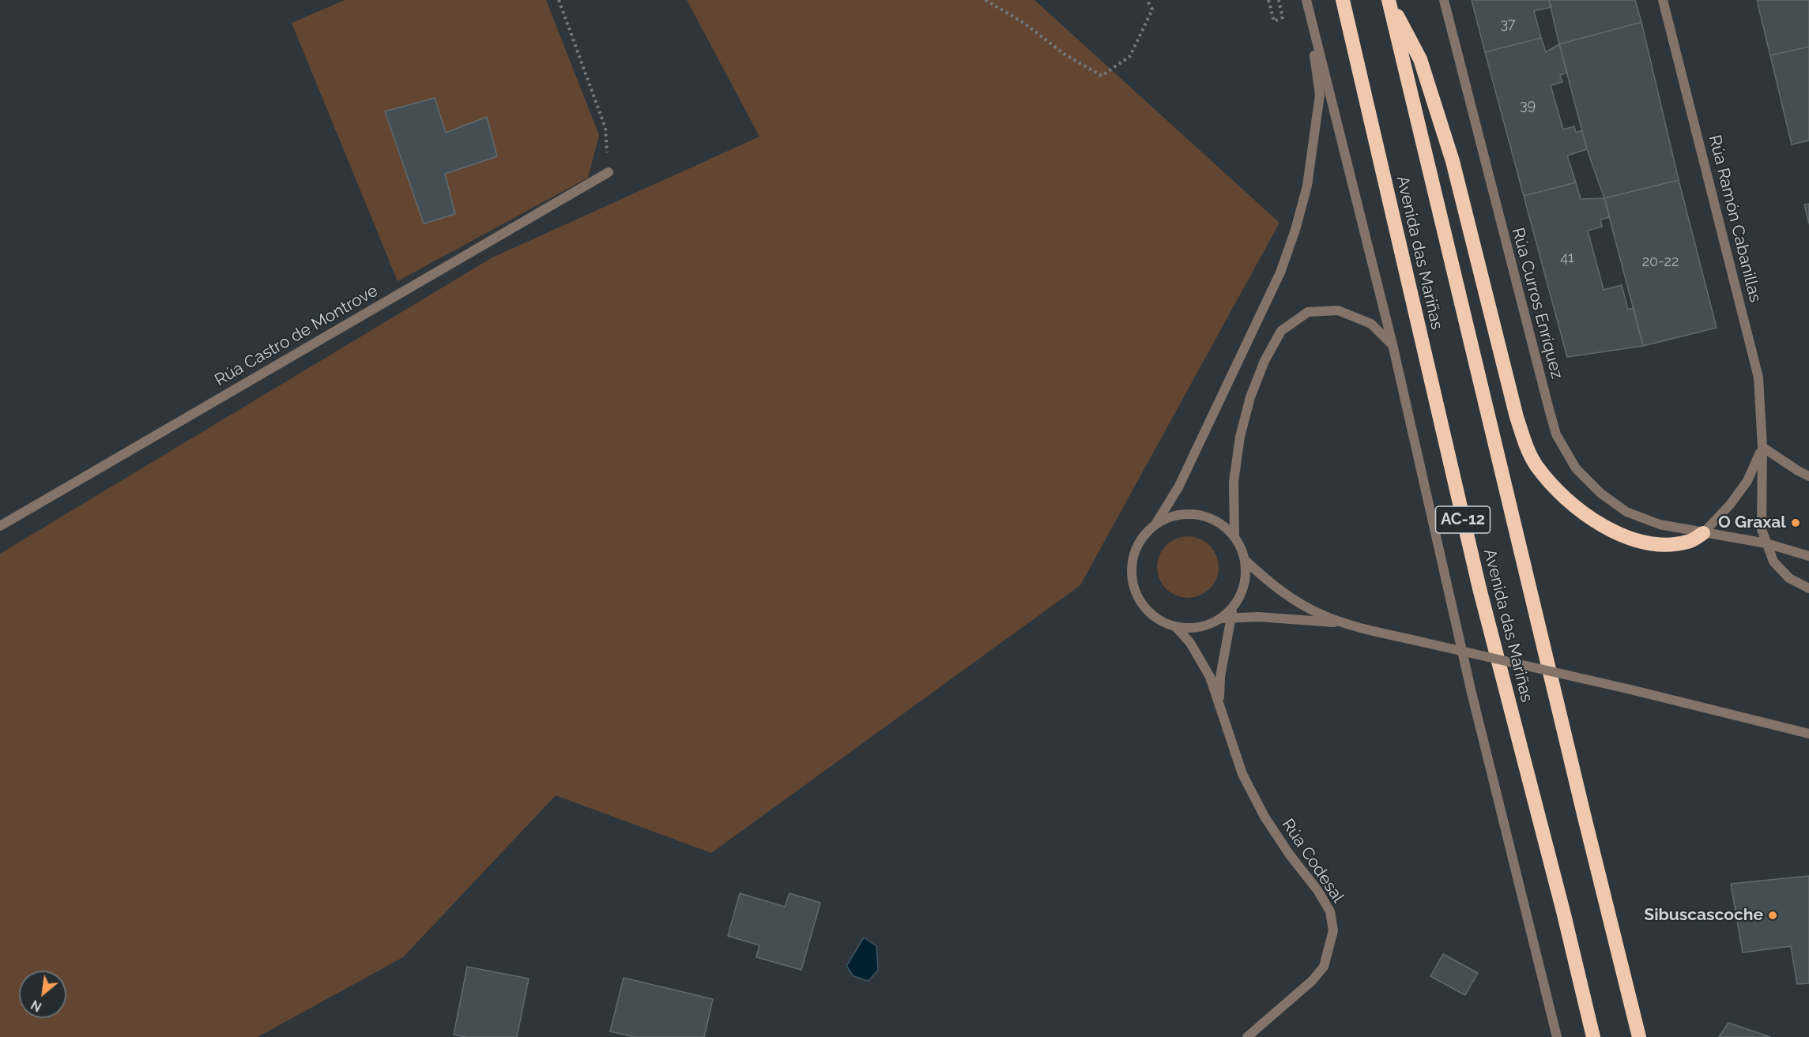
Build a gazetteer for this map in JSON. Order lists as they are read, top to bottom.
{
  "streets": {
    "highway": ["Avenida das Mariñas", "AC-12"],
    "street": [
      "Rúa Ramón Cabanillas",
      "Rúa Curros Enríquez",
      "Rúa Castro de Montrove",
      "Rúa Codesal"
    ]
  },
  "crossings": [
    ["Rúa Ramón Cabanillas", "Rúa Curros Enríquez"]
  ],
  "places": ["O Graxal", "Sibuscascoche"],
  "house_numbers": [
    "37",
    "39",
    "41",
    "20-22"
  ],
  "north": "bottom left"
}
